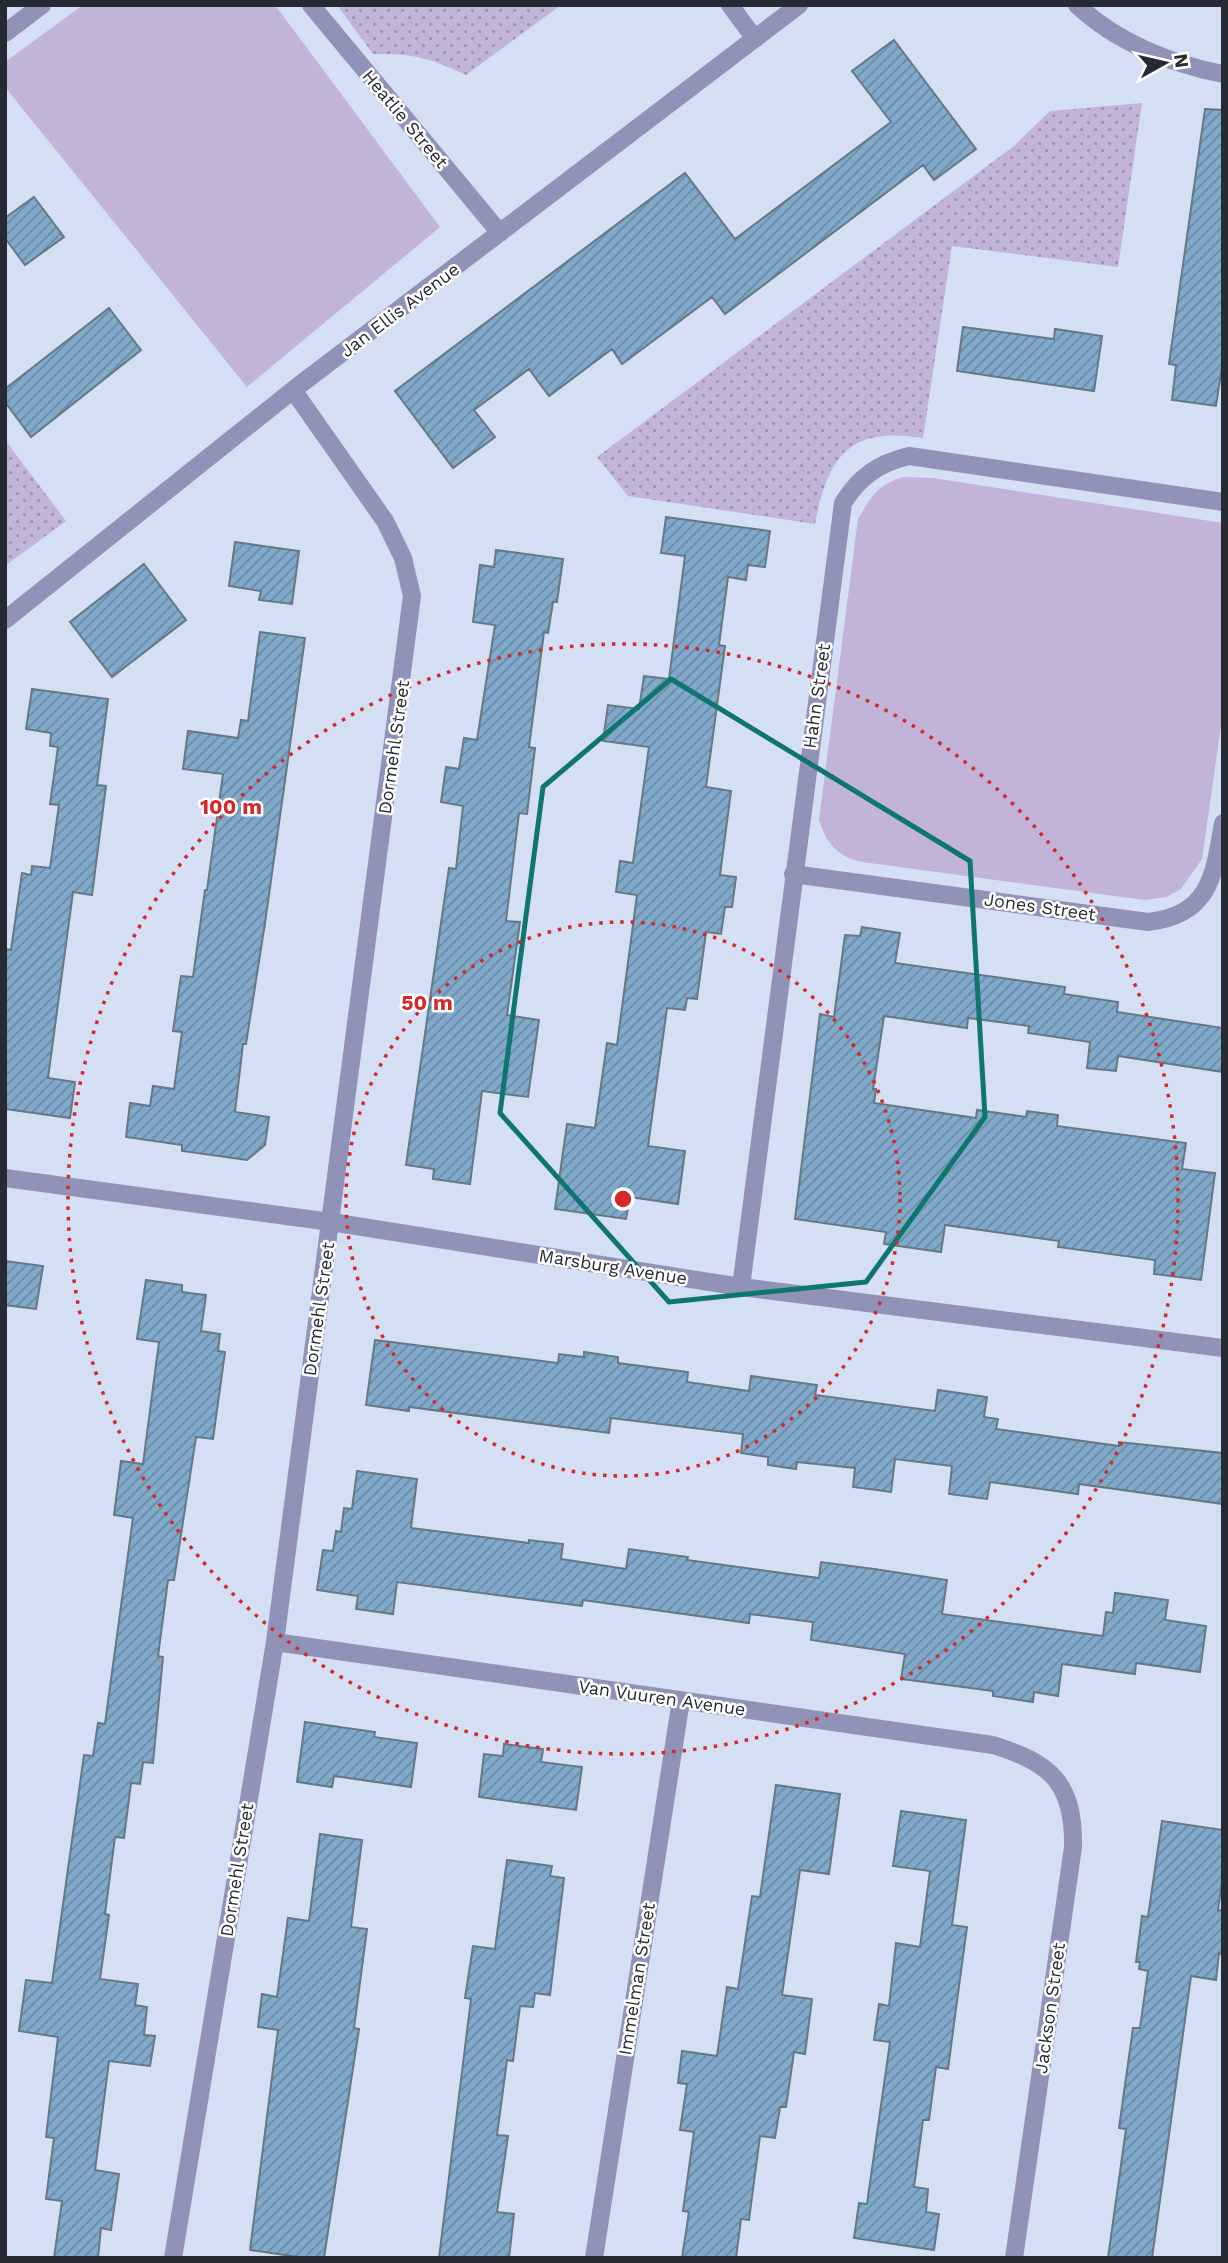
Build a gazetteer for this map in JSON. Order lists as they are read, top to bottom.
{
  "streets": {
    "street": [
      "Heatlie Street",
      "Jan Ellis Avenue",
      "Hahn Street",
      "Dormehl Street",
      "Jones Street",
      "Marsburg Avenue",
      "Van Vuuren Avenue",
      "Immelman Street",
      "Jackson Street"
    ]
  },
  "crossings": [
    ["Heatlie Street", "Jan Ellis Avenue"],
    ["Jan Ellis Avenue", "Dormehl Street"],
    ["Hahn Street", "Jones Street"],
    ["Hahn Street", "Marsburg Avenue"],
    ["Dormehl Street", "Marsburg Avenue"],
    ["Dormehl Street", "Van Vuuren Avenue"],
    ["Van Vuuren Avenue", "Immelman Street"],
    ["Van Vuuren Avenue", "Jackson Street"]
  ],
  "north": "right",
  "rings": ["100 m", "50 m"]
}
